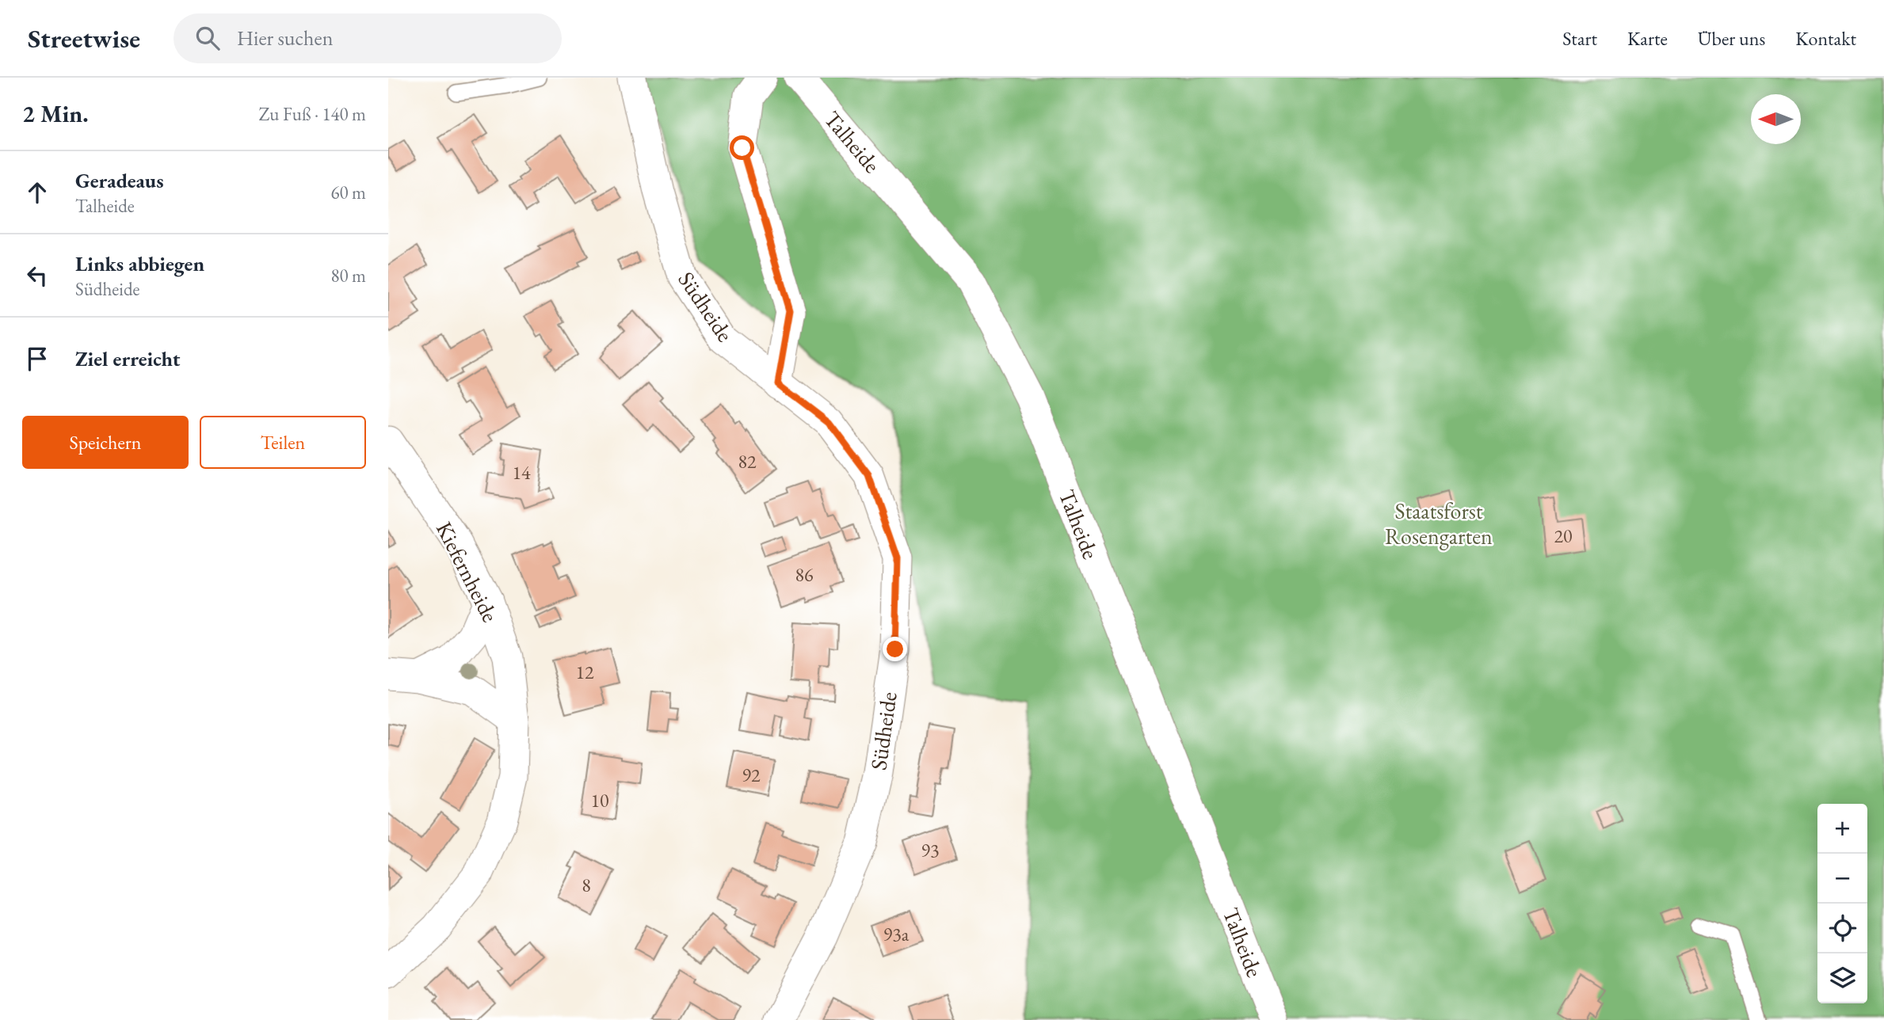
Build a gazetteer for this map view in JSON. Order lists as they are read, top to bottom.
{
  "streets": {
    "street": ["Talheide", "Südheide", "Kiefernheide"]
  },
  "parks": ["Staatsforst Rosengarten"],
  "house_numbers": [
    "82",
    "14",
    "20",
    "86",
    "12",
    "92",
    "10",
    "93",
    "8",
    "93a"
  ],
  "north": "left",
  "page": {
    "header": "Streetwise",
    "search": "Hier suchen",
    "nav": [
      "Start",
      "Karte",
      "Über uns",
      "Kontakt"
    ],
    "heading": ["2 Min.", "Zu Fuß · 140 m"],
    "list": [
      ["Geradeaus", "Talheide", "60 m"],
      ["Links abbiegen", "Südheide", "80 m"],
      "Ziel erreicht"
    ],
    "buttons": ["Speichern", "Teilen"],
    "map_buttons": ["+", "−"]
  }
}
